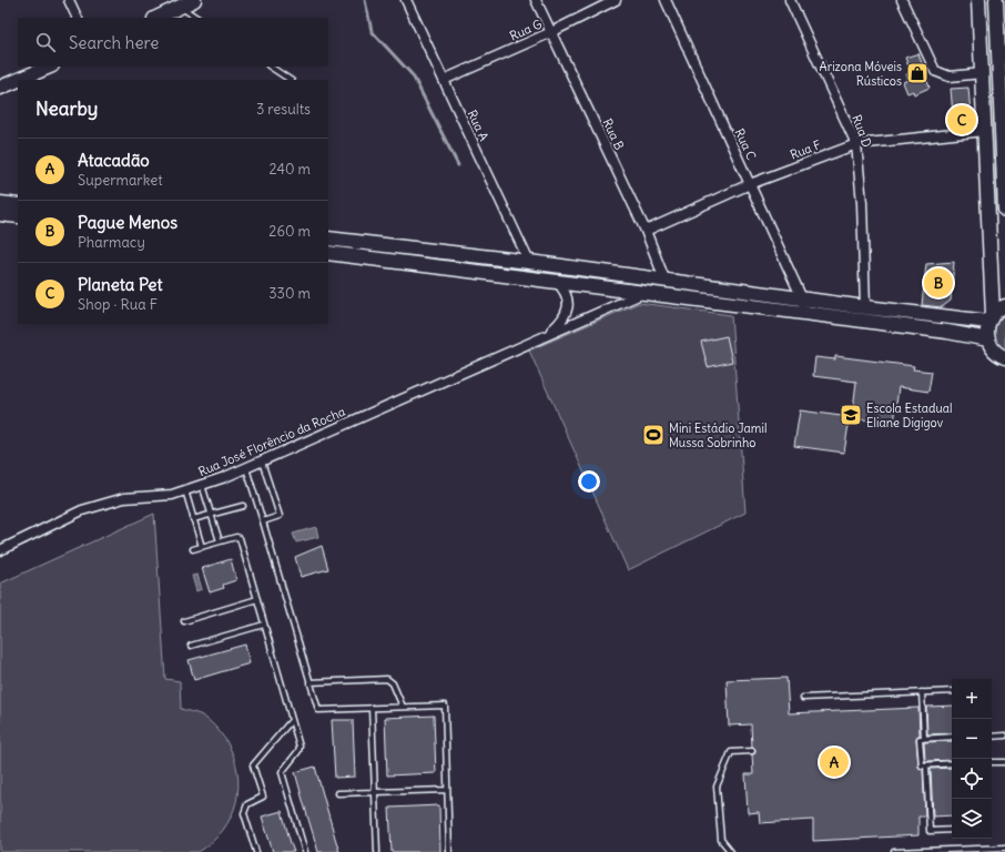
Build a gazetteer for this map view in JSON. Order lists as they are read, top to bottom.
{
  "streets": {
    "street": [
      "Rua G",
      "Rua A",
      "Rua D",
      "Rua B",
      "Rua C",
      "Rua F",
      "Rua José Florêncio da Rocha"
    ]
  },
  "crossings": [
    ["Rua G", "Rua A"],
    ["Rua G", "Rua B"],
    ["Rua D", "Rua F"],
    ["Rua B", "Rua F"],
    ["Rua C", "Rua F"]
  ],
  "places": {
    "shop": ["Arizona Móveis Rústicos"],
    "school or university": ["Escola Estadual Eliane Digigov"],
    "sports": ["Mini Estádio Jamil Mussa Sobrinho"]
  },
  "page": {
    "search": "Search here",
    "heading": ["Nearby", "3 results"],
    "pins": ["C", "B", "A"],
    "list": [
      {
        "mark": "A",
        "name": "Atacadão",
        "note": "Supermarket",
        "value": "240 m"
      },
      {
        "mark": "B",
        "name": "Pague Menos",
        "note": "Pharmacy",
        "value": "260 m"
      },
      {
        "mark": "C",
        "name": "Planeta Pet",
        "note": "Shop · Rua F",
        "value": "330 m"
      }
    ],
    "map_buttons": ["+", "−"]
  }
}
